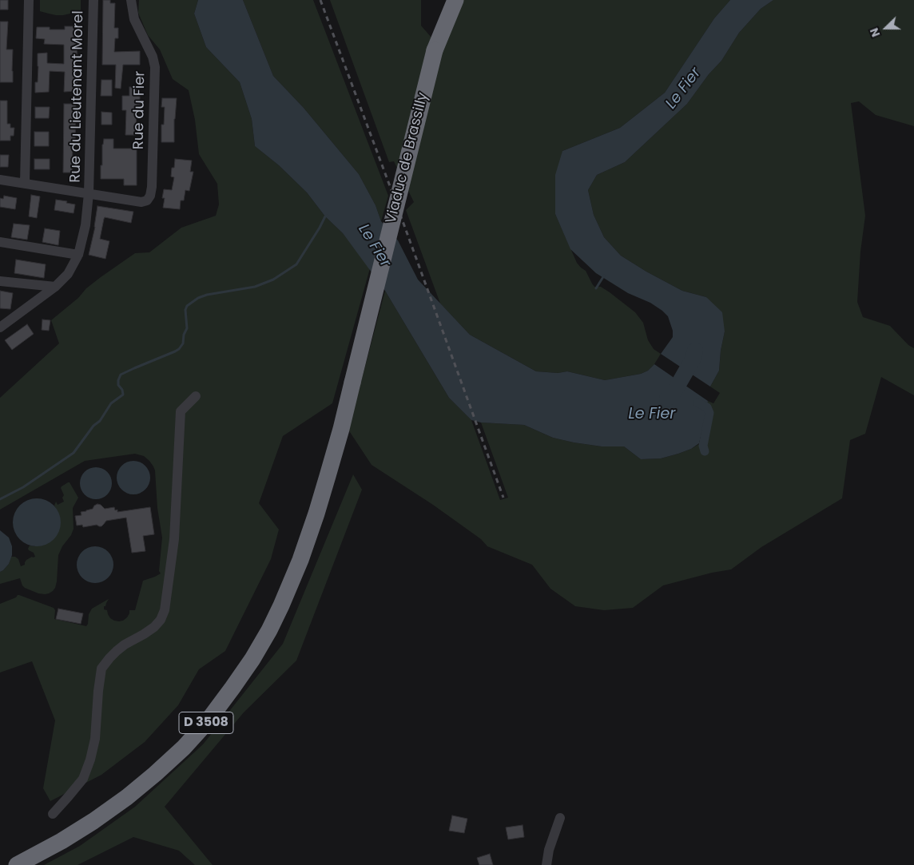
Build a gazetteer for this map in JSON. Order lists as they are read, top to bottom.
{
  "streets": {
    "highway": ["Viaduc de Brassilly", "D 3508"],
    "street": ["Rue du Lieutenant Morel", "Rue du Fier"]
  },
  "crossings": [
    ["Rue du Lieutenant Morel", "Rue du Fier"],
    ["Viaduc de Brassilly", "D 3508"]
  ],
  "water": ["Le Fier"],
  "north": "left"
}
